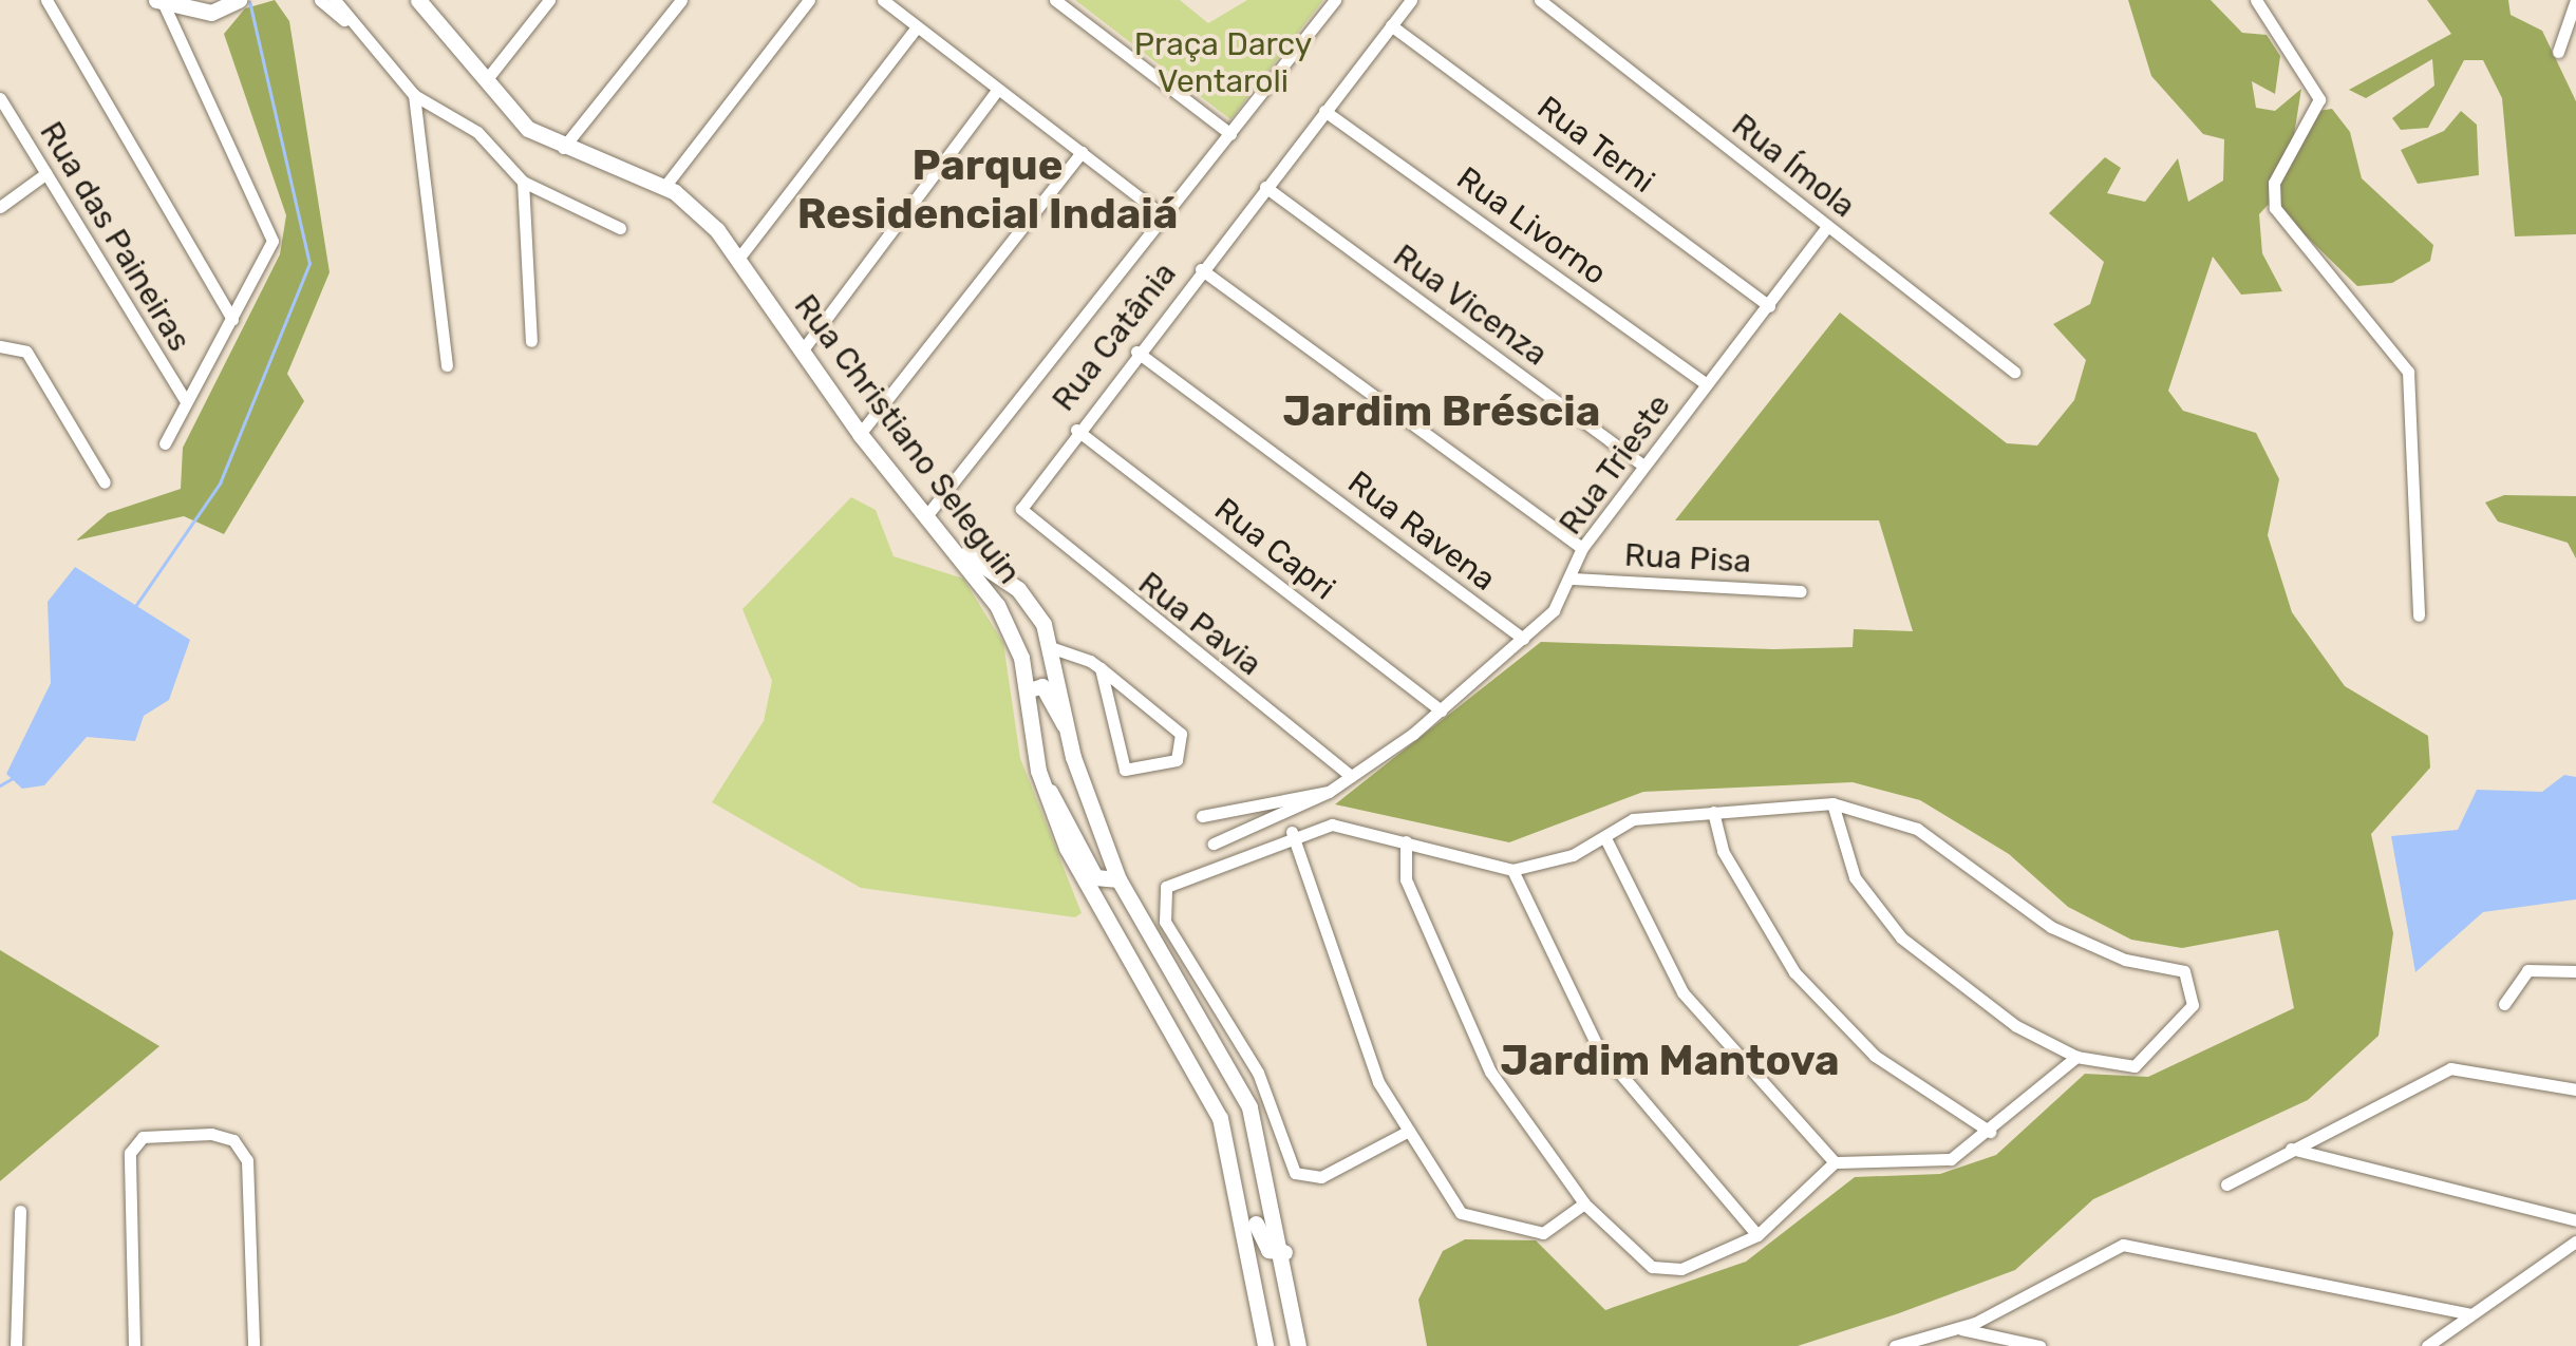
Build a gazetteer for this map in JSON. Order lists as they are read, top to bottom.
{
  "streets": {
    "main road": ["Rua Christiano Seleguin"],
    "street": [
      "Rua Terni",
      "Rua Ímola",
      "Rua Livorno",
      "Rua das Paineiras",
      "Rua Vicenza",
      "Rua Catânia",
      "Rua Trieste",
      "Rua Ravena",
      "Rua Capri",
      "Rua Pisa",
      "Rua Pavia"
    ]
  },
  "crossings": [
    ["Rua Terni", "Rua Catânia"],
    ["Rua Terni", "Rua Trieste"],
    ["Rua Ímola", "Rua Trieste"],
    ["Rua Livorno", "Rua Catânia"],
    ["Rua Livorno", "Rua Trieste"],
    ["Rua Vicenza", "Rua Catânia"],
    ["Rua Vicenza", "Rua Trieste"],
    ["Rua Catânia", "Rua Ravena"],
    ["Rua Catânia", "Rua Capri"],
    ["Rua Catânia", "Rua Pavia"],
    ["Rua Trieste", "Rua Ravena"],
    ["Rua Trieste", "Rua Capri"],
    ["Rua Trieste", "Rua Pisa"],
    ["Rua Trieste", "Rua Pavia"]
  ],
  "districts": ["Parque Residencial Indaiá", "Jardim Bréscia", "Jardim Mantova"],
  "parks": ["Praça Darcy Ventaroli"]
}
